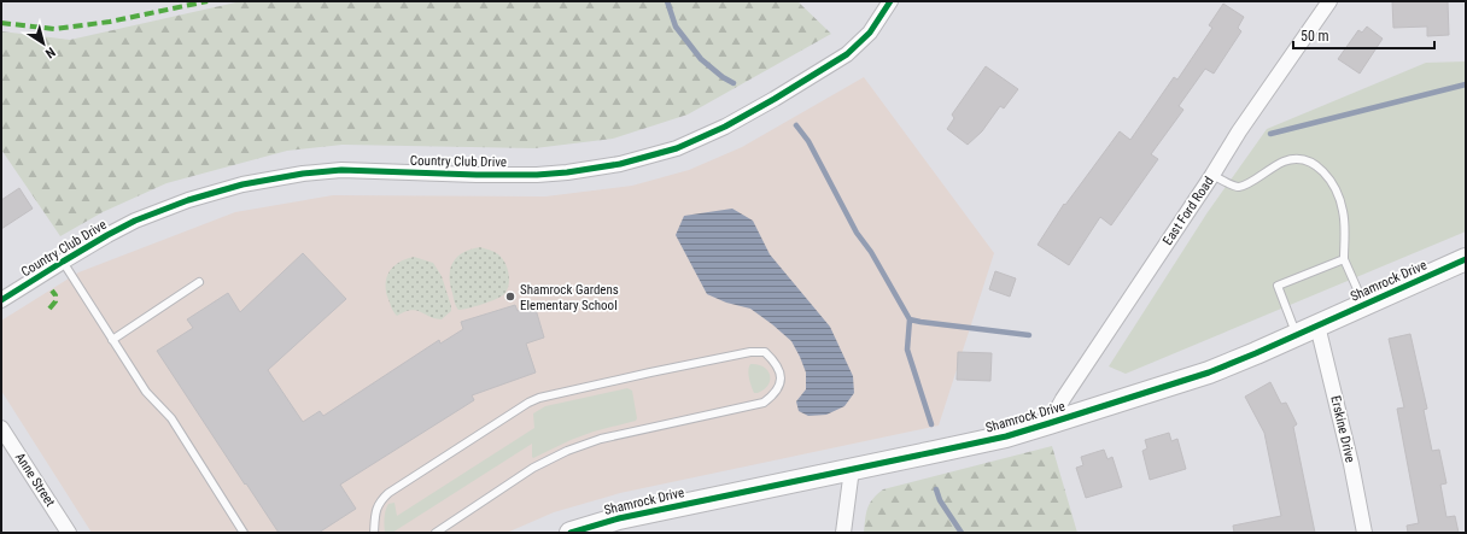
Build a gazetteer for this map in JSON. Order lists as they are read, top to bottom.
{
  "streets": {
    "street": [
      "Country Club Drive",
      "East Ford Road",
      "Shamrock Drive",
      "Erskine Drive",
      "Anne Street"
    ]
  },
  "crossings": [
    ["East Ford Road", "Shamrock Drive"],
    ["Shamrock Drive", "Erskine Drive"]
  ],
  "places": ["Shamrock Gardens Elementary School"],
  "scale_bar": "50 m",
  "north": "bottom right"
}
